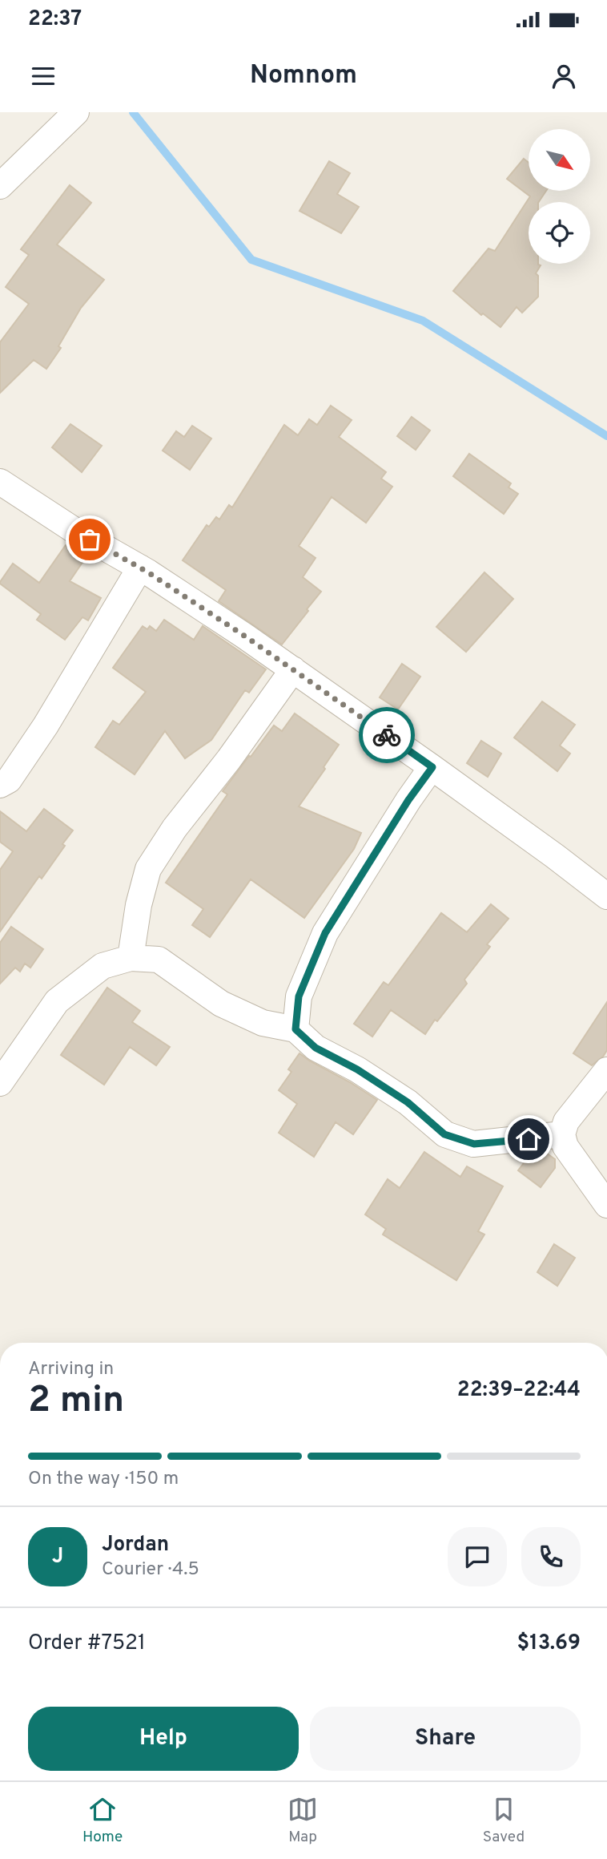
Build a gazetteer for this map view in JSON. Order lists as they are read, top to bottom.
{
  "north": "bottom right",
  "page": {
    "status": "22:37",
    "header": "Nomnom",
    "heading": ["2 min", "Arriving in", "22:39–22:44"],
    "panel": [
      "Jordan",
      "Courier · 4.5",
      "Order #7521",
      "$13.69"
    ],
    "bar": "On the way · 150 m",
    "round": "J",
    "buttons": ["Help", "Share"],
    "tabs": ["Home", "Map", "Saved"]
  }
}
